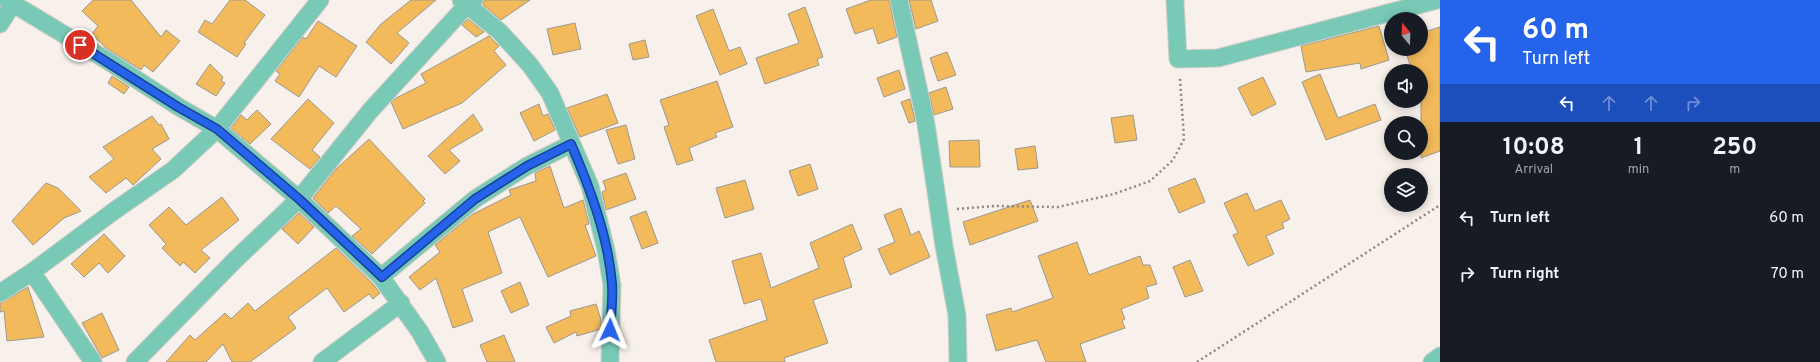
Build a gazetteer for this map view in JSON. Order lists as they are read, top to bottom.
{
  "north": "top",
  "page": {
    "turn": ["60 m", "Turn left"],
    "eta": [
      "10:08",
      "Arrival",
      "1",
      "min",
      "250",
      "m"
    ],
    "list": [
      {
        "name": "Turn left",
        "value": "60 m"
      },
      {
        "name": "Turn right",
        "value": "70 m"
      }
    ]
  }
}
